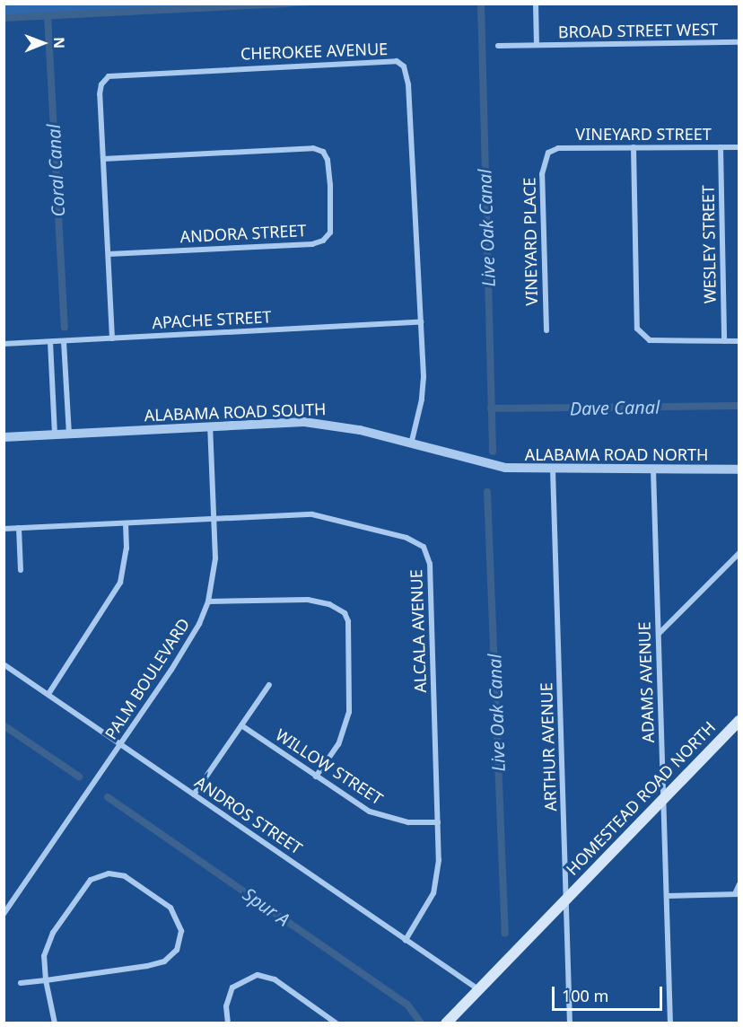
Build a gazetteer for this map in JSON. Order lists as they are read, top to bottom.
{
  "streets": {
    "main road": ["HOMESTEAD ROAD NORTH"],
    "street": [
      "BROAD STREET WEST",
      "CHEROKEE AVENUE",
      "VINEYARD STREET",
      "ANDORA STREET",
      "VINEYARD PLACE",
      "WESLEY STREET",
      "APACHE STREET",
      "ALABAMA ROAD SOUTH",
      "ALABAMA ROAD NORTH",
      "ALCALA AVENUE",
      "PALM BOULEVARD",
      "ADAMS AVENUE",
      "ARTHUR AVENUE",
      "WILLOW STREET",
      "ANDROS STREET"
    ]
  },
  "crossings": [
    ["CHEROKEE AVENUE", "ANDORA STREET"],
    ["CHEROKEE AVENUE", "APACHE STREET"],
    ["CHEROKEE AVENUE", "ALABAMA ROAD SOUTH"],
    ["VINEYARD STREET", "VINEYARD PLACE"],
    ["VINEYARD STREET", "WESLEY STREET"],
    ["ALABAMA ROAD SOUTH", "ALABAMA ROAD NORTH"],
    ["ALABAMA ROAD SOUTH", "PALM BOULEVARD"],
    ["ALABAMA ROAD NORTH", "ADAMS AVENUE"],
    ["ALABAMA ROAD NORTH", "ARTHUR AVENUE"],
    ["ALCALA AVENUE", "PALM BOULEVARD"],
    ["ALCALA AVENUE", "WILLOW STREET"],
    ["ALCALA AVENUE", "ANDROS STREET"],
    ["PALM BOULEVARD", "ANDROS STREET"],
    ["ADAMS AVENUE", "HOMESTEAD ROAD NORTH"],
    ["ARTHUR AVENUE", "HOMESTEAD ROAD NORTH"],
    ["HOMESTEAD ROAD NORTH", "ANDROS STREET"]
  ],
  "water": [
    "Coral Canal",
    "Live Oak Canal",
    "Dave Canal",
    "Spur A"
  ],
  "scale_bar": "100 m",
  "north": "right"
}
